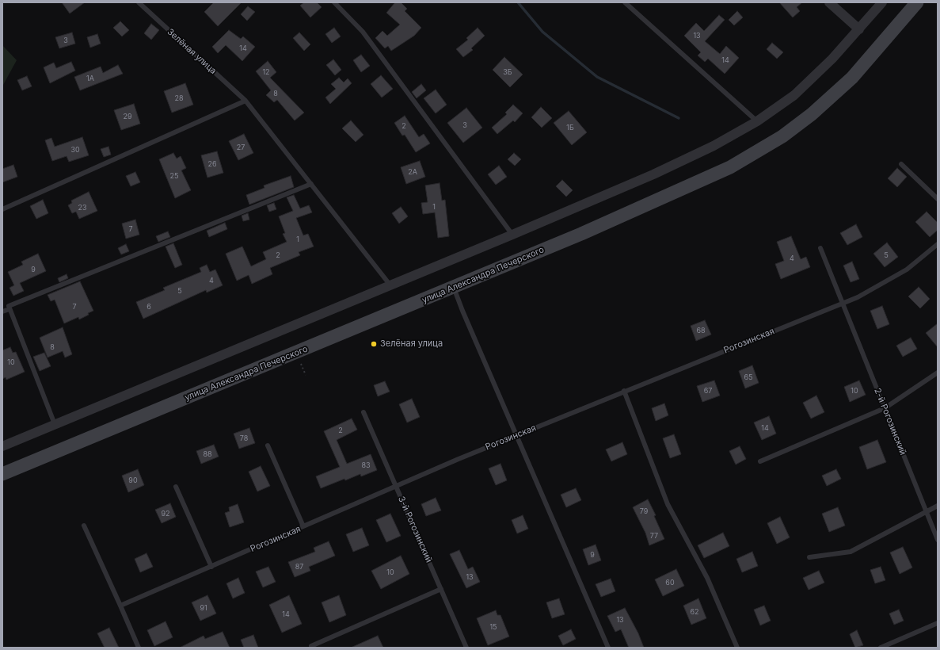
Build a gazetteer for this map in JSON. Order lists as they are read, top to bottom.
{
  "streets": {
    "main road": ["улица Александра Печерского"],
    "lane": [
      "Зелёная улица",
      "Рогозинская",
      "2-й Рогозинский",
      "3-й Рогозинский"
    ]
  },
  "crossings": [
    ["Рогозинская", "2-й Рогозинский"],
    ["Рогозинская", "3-й Рогозинский"]
  ],
  "places": ["Зелёная улица"],
  "house_numbers": [
    "13",
    "3",
    "14",
    "14",
    "12",
    "3Б",
    "1А",
    "8",
    "28",
    "29",
    "3",
    "2",
    "1Б",
    "27",
    "30",
    "26",
    "2А",
    "25",
    "1",
    "23",
    "7",
    "1",
    "2",
    "5",
    "4",
    "9",
    "4",
    "5",
    "7",
    "6",
    "68",
    "8",
    "10",
    "65",
    "67",
    "10",
    "14",
    "2",
    "78",
    "88",
    "83",
    "90",
    "79",
    "92",
    "77",
    "9",
    "87",
    "10",
    "13",
    "60",
    "91",
    "62",
    "14",
    "13",
    "15"
  ]
}
